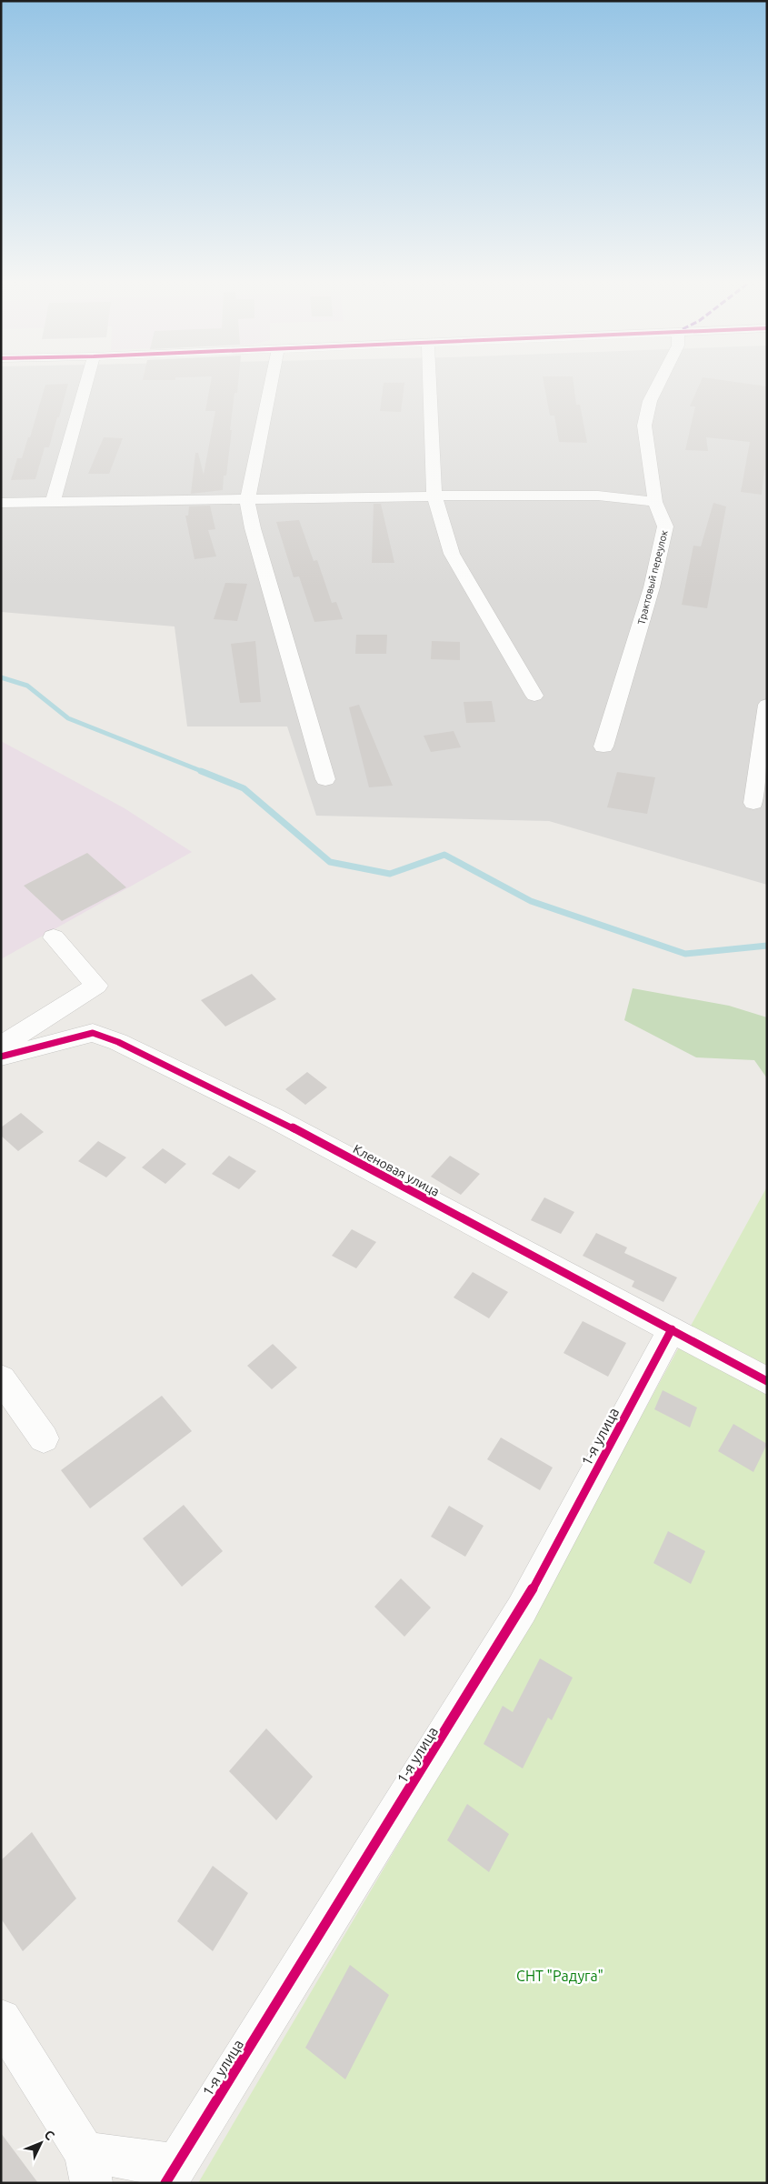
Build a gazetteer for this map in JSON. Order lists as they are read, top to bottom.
{
  "streets": {
    "street": ["Трактовый переулок", "Кленовая улица", "1-я улица"]
  },
  "crossings": [
    ["Кленовая улица", "1-я улица"]
  ],
  "parks": ["СНТ \"Радуга\""],
  "north": "top right"
}
